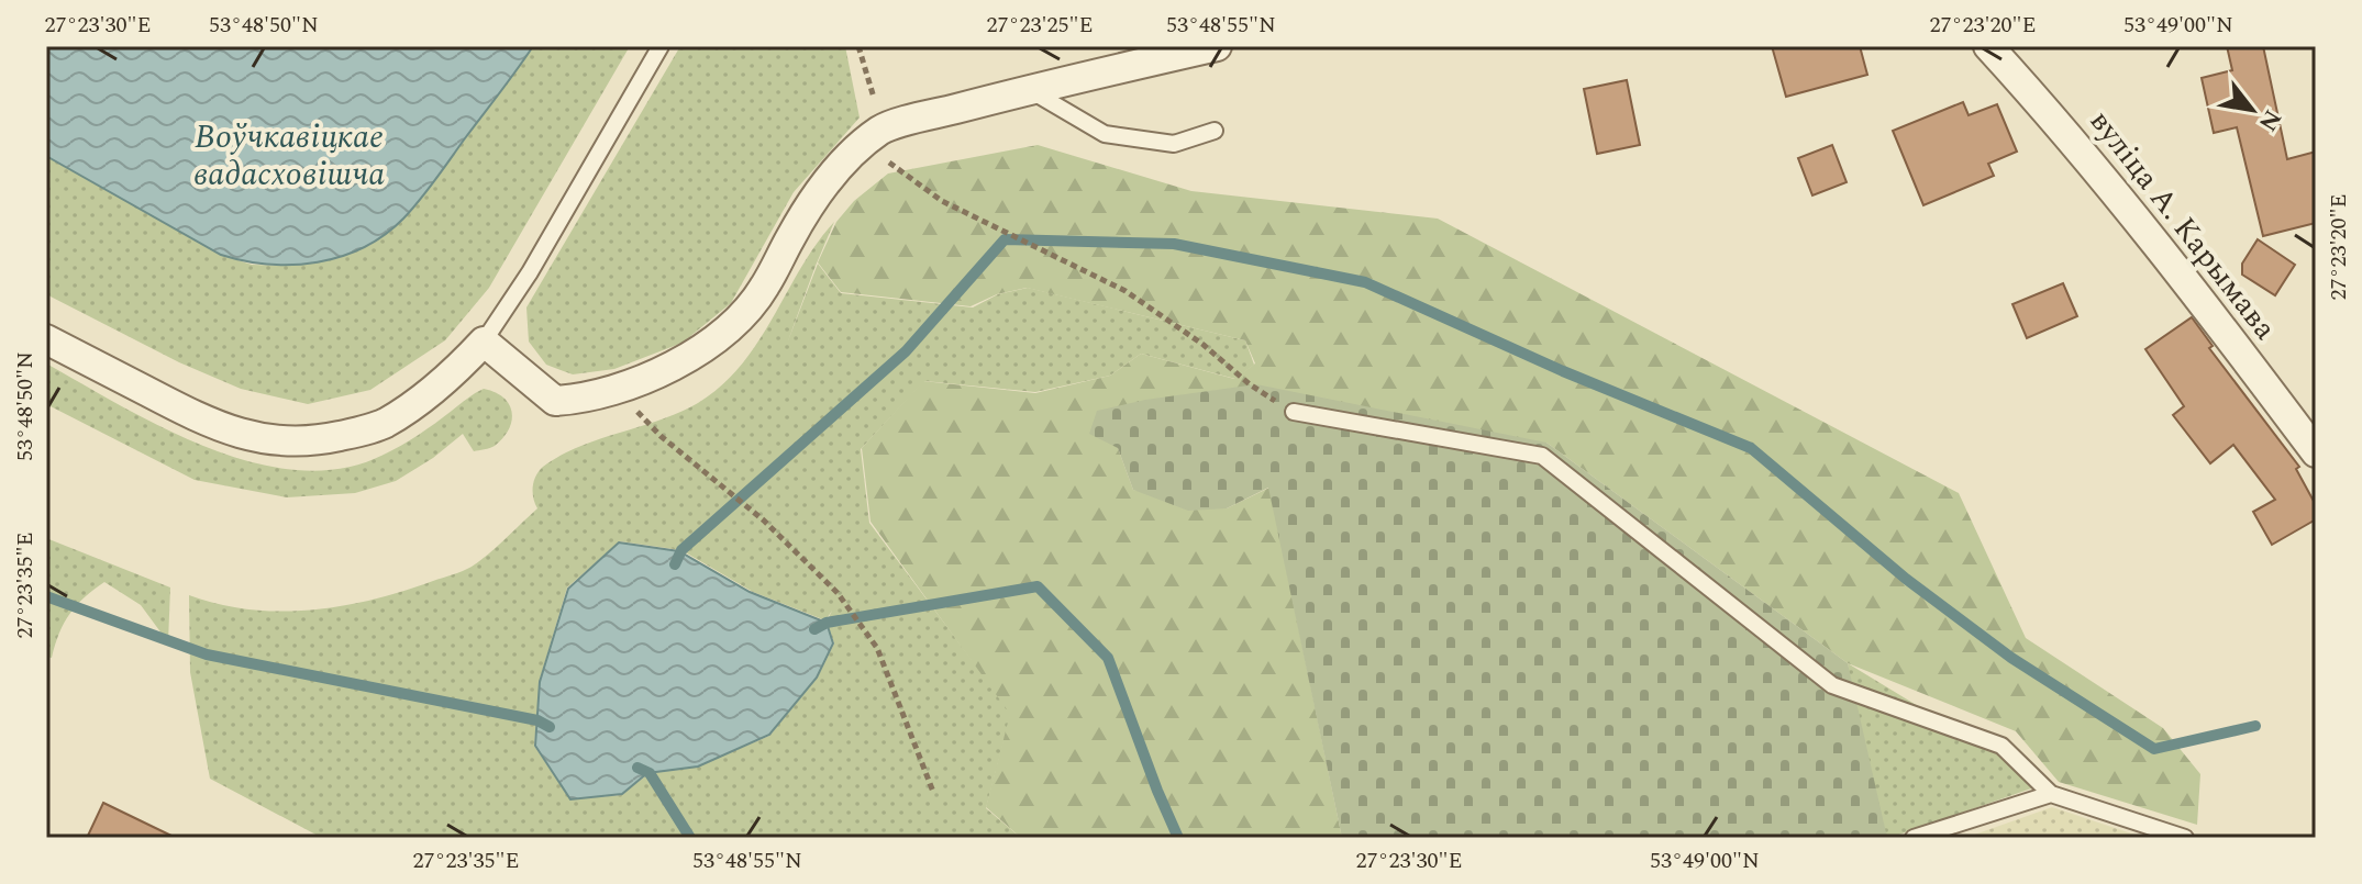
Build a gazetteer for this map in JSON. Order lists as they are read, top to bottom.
{
  "streets": {
    "street": ["вуліца А. Карымава"]
  },
  "water": ["Воўчкавіцкае вадасховішча"],
  "north": "bottom right",
  "coordinates": [
    "27°23'30\"E",
    "53°48'50\"N",
    "27°23'25\"E",
    "53°48'55\"N",
    "27°23'20\"E",
    "53°49'00\"N",
    "27°23'35\"E"
  ]
}
